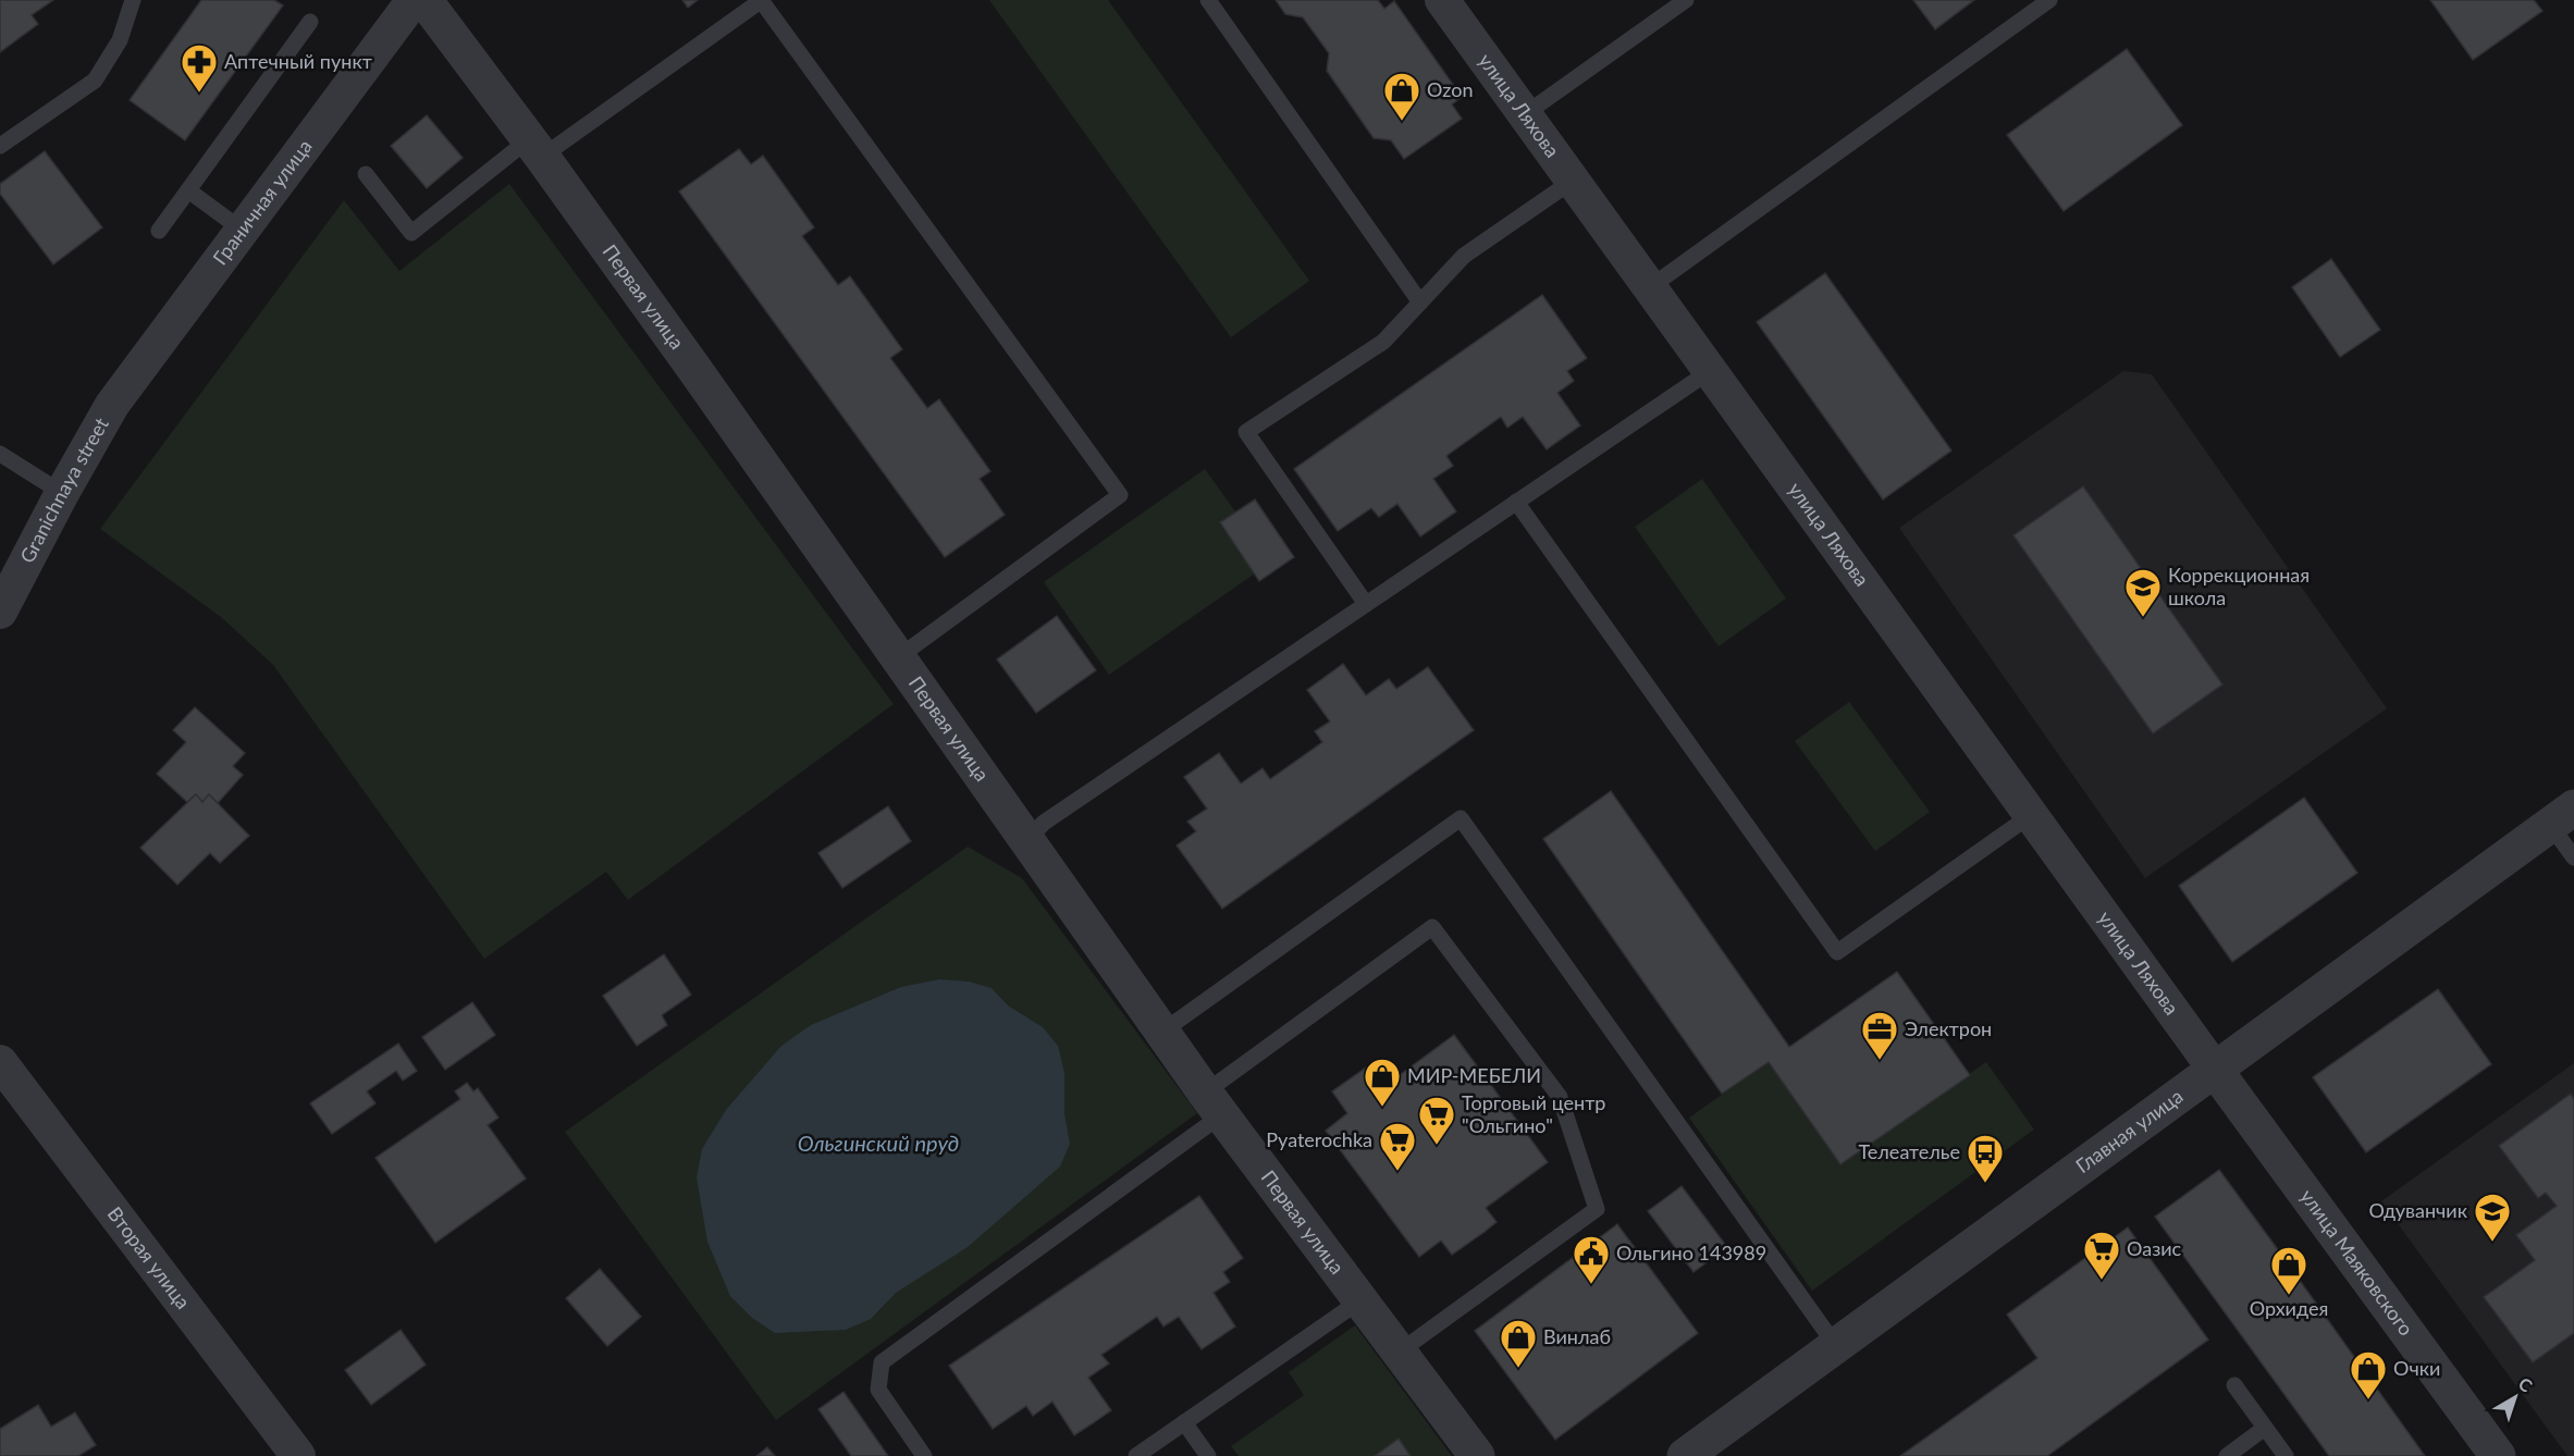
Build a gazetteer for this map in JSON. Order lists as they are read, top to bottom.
{
  "streets": {
    "street": [
      "улица Ляхова",
      "Граничная улица",
      "Первая улица",
      "Granichnaya street",
      "Главная улица",
      "Вторая улица",
      "улица Маяковского"
    ]
  },
  "crossings": [
    ["улица Ляхова", "Главная улица"],
    ["улица Ляхова", "улица Маяковского"],
    ["Граничная улица", "Granichnaya street"],
    ["Главная улица", "улица Маяковского"]
  ],
  "water": ["Ольгинский пруд"],
  "places": {
    "pharmacy": ["Аптечный пункт"],
    "shop": [
      "Ozon",
      "МИР-МЕБЕЛИ",
      "Орхидея",
      "Винлаб",
      "Очки"
    ],
    "school or university": ["Коррекционная школа", "Одуванчик"],
    "office": ["Электрон"],
    "supermarket": ["Торговый центр \"Ольгино\"", "Pyaterochka", "Оазис"],
    "bus stop": ["Телеателье"],
    "public building": ["Ольгино 143989"]
  },
  "north": "top right"
}
